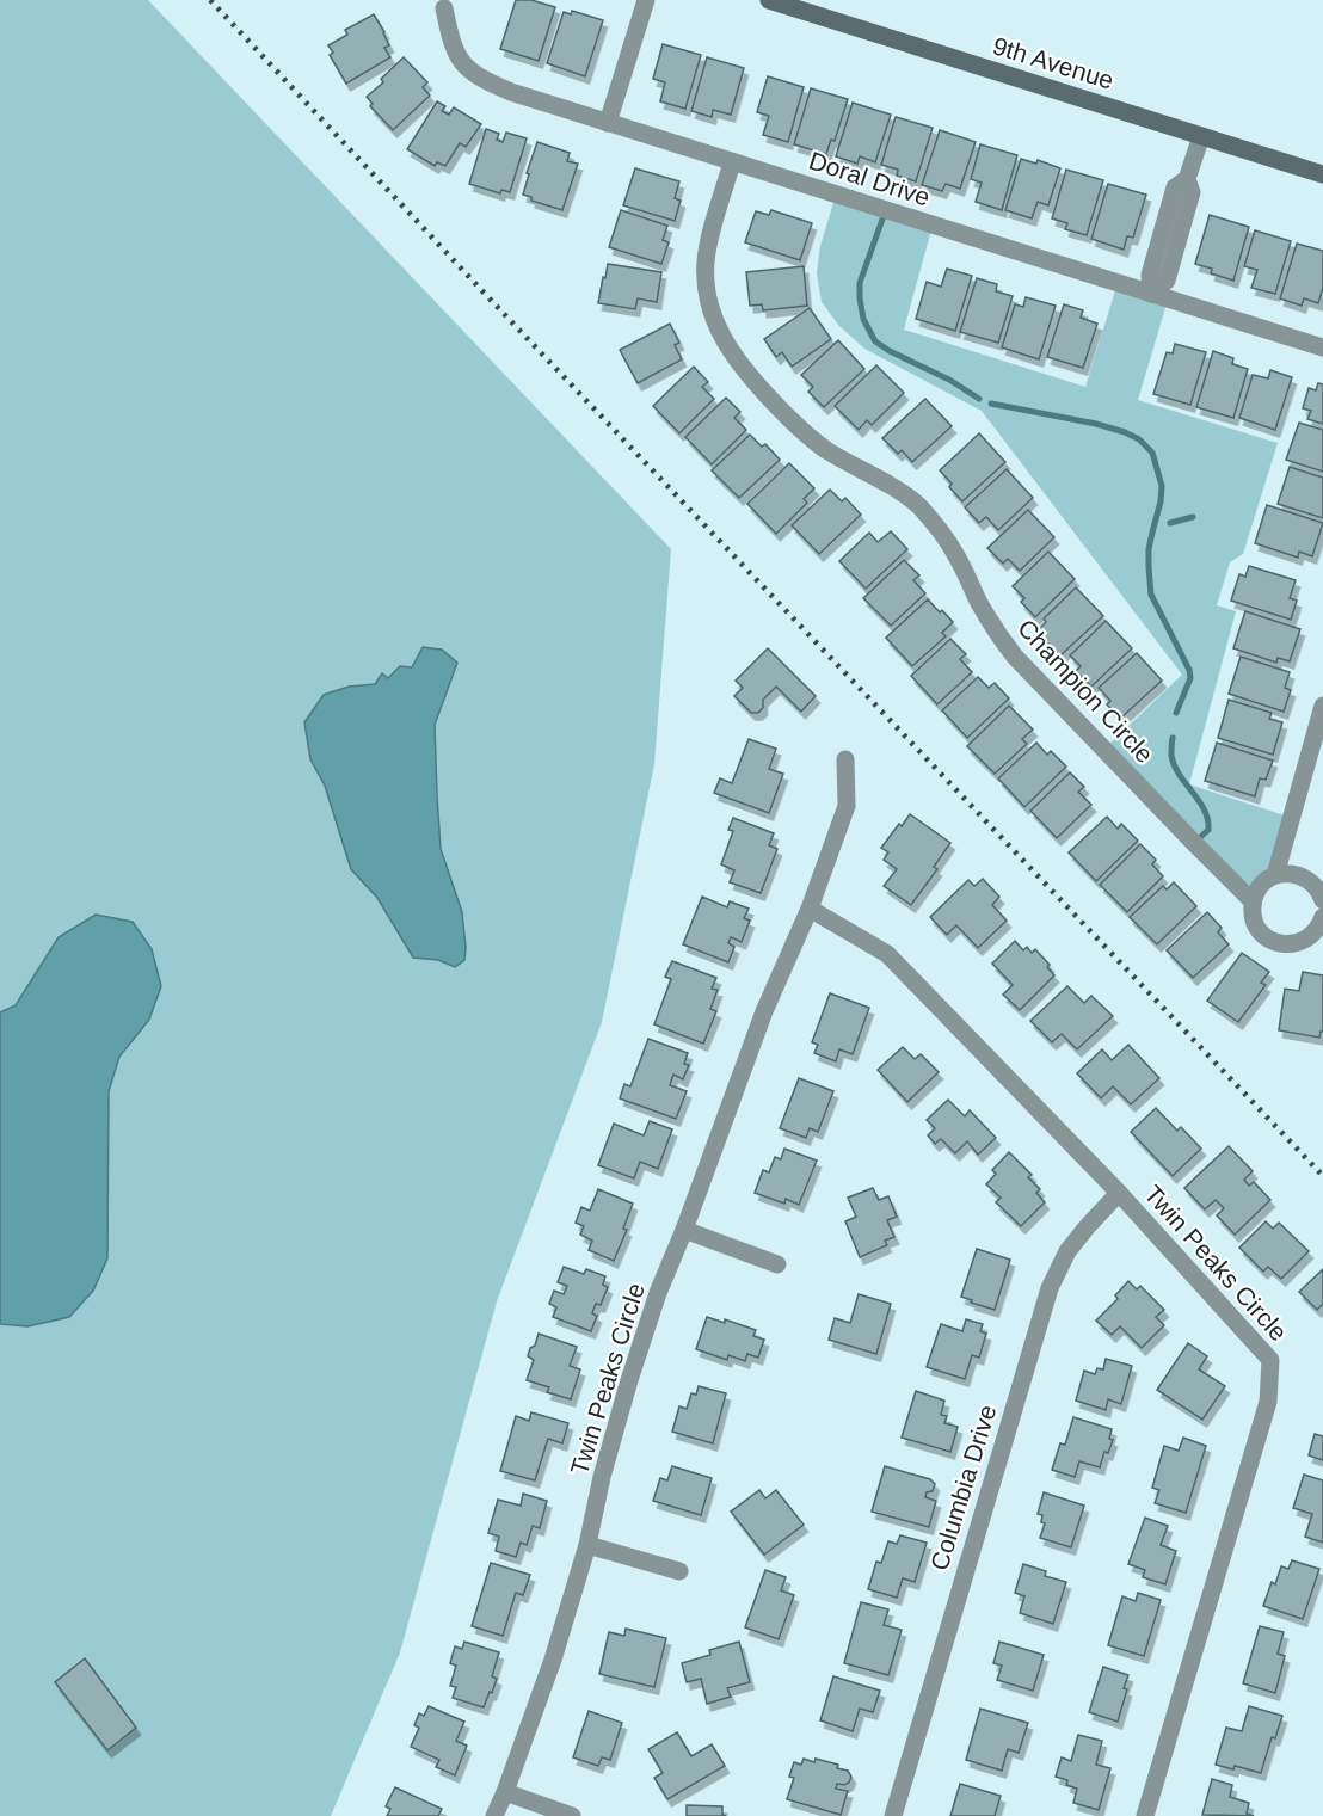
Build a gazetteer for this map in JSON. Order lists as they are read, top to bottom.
{
  "streets": {
    "main road": ["9th Avenue"],
    "street": [
      "Doral Drive",
      "Champion Circle",
      "Twin Peaks Circle",
      "Columbia Drive"
    ]
  },
  "crossings": [
    ["Doral Drive", "Champion Circle"],
    ["Twin Peaks Circle", "Columbia Drive"]
  ]
}
